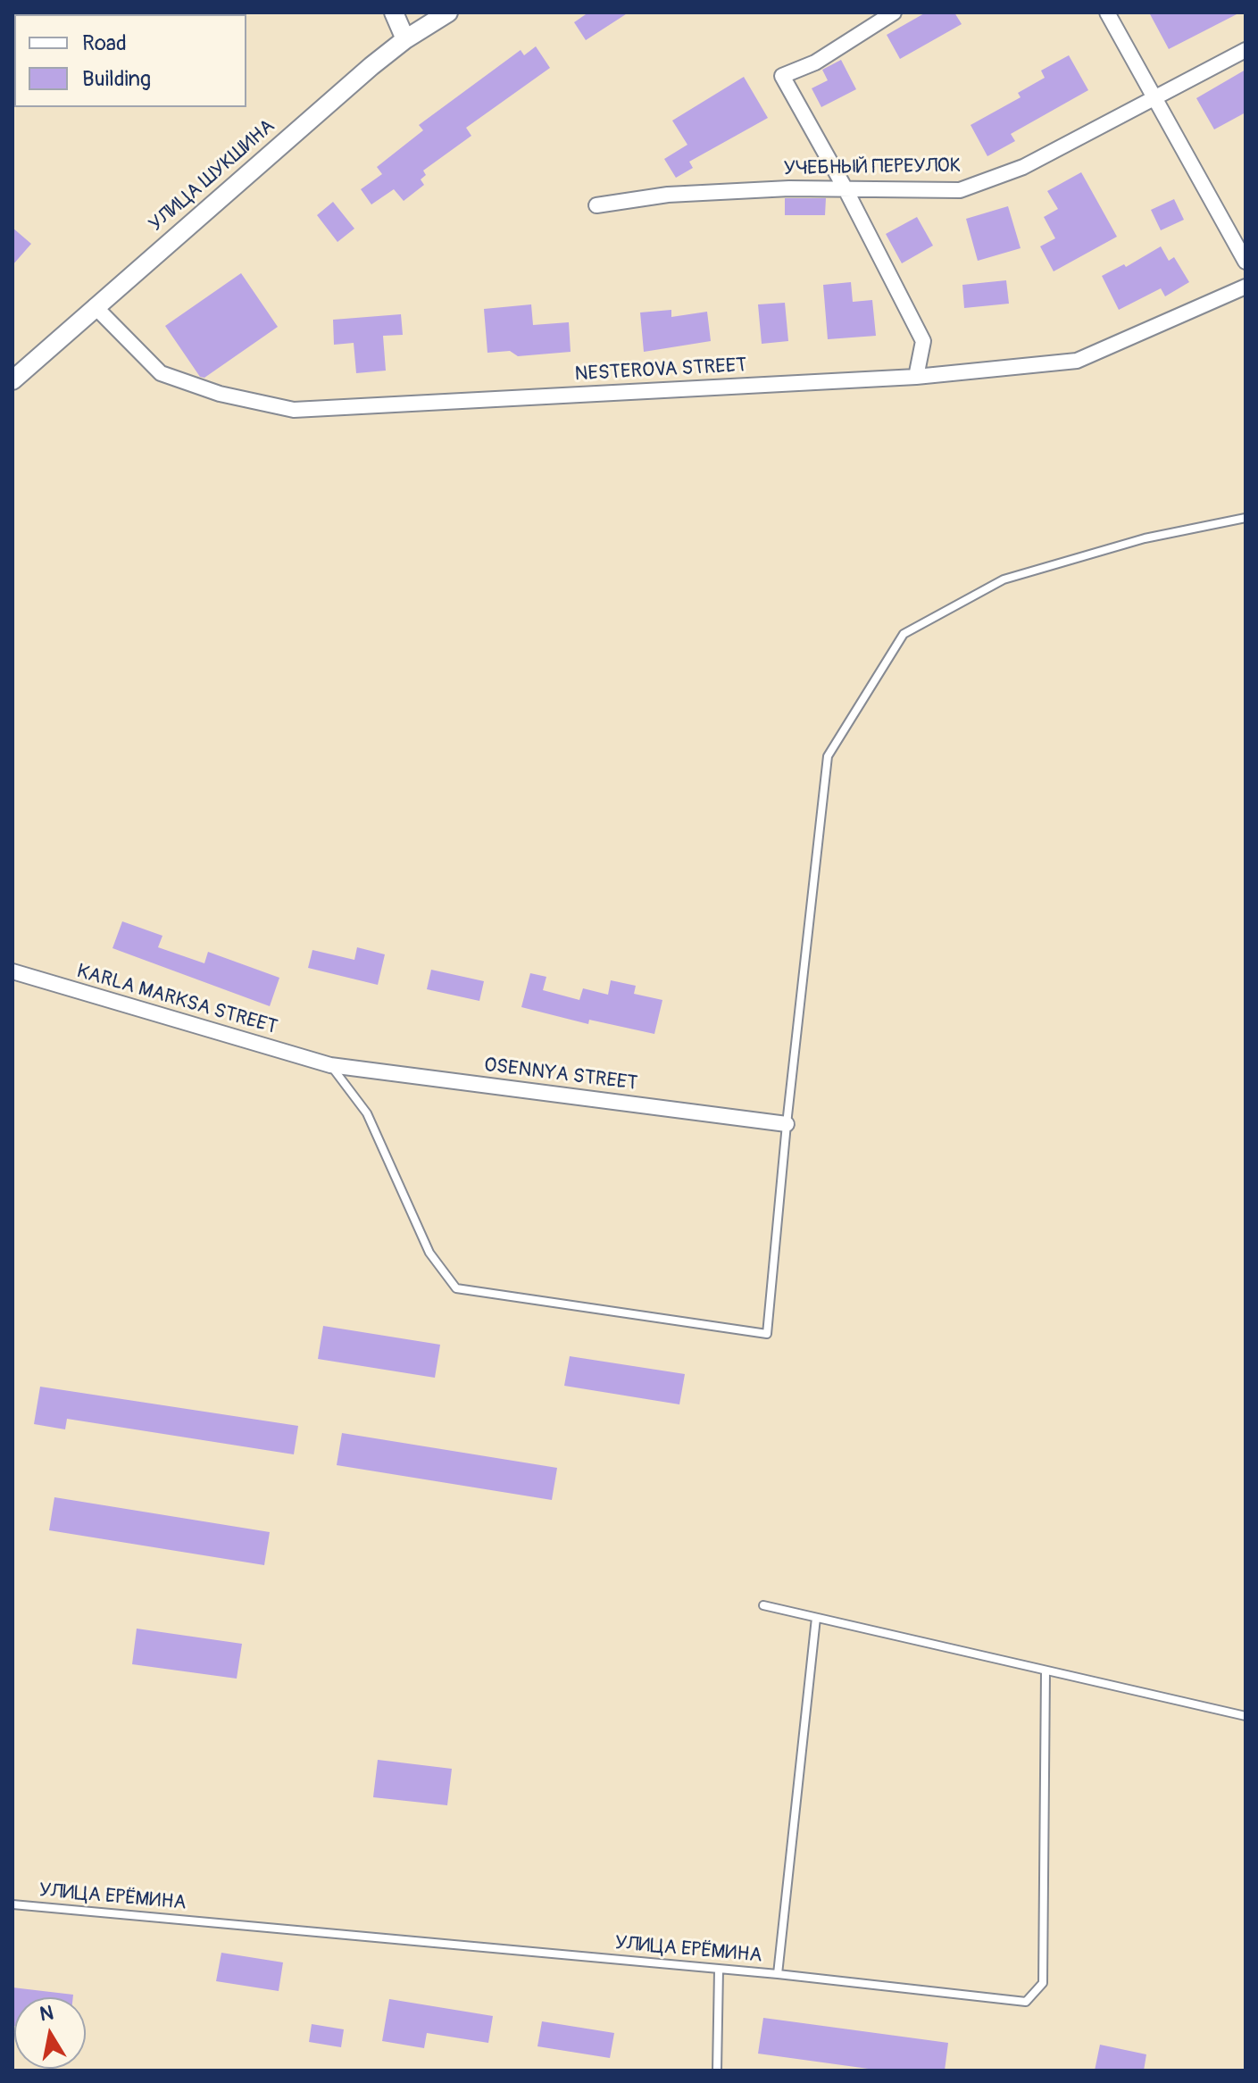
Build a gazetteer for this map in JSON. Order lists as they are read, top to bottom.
{
  "streets": {
    "street": [
      "УЧЕБНЫЙ ПЕРЕУЛОК",
      "УЛИЦА ШУКШИНА",
      "NESTEROVA STREET",
      "KARLA MARKSA STREET",
      "OSENNYA STREET"
    ],
    "lane": ["УЛИЦА ЕРЁМИНА"]
  },
  "crossings": [
    ["УЛИЦА ШУКШИНА", "NESTEROVA STREET"],
    ["KARLA MARKSA STREET", "OSENNYA STREET"]
  ],
  "legend": ["Road", "Building"],
  "north": "top"
}
